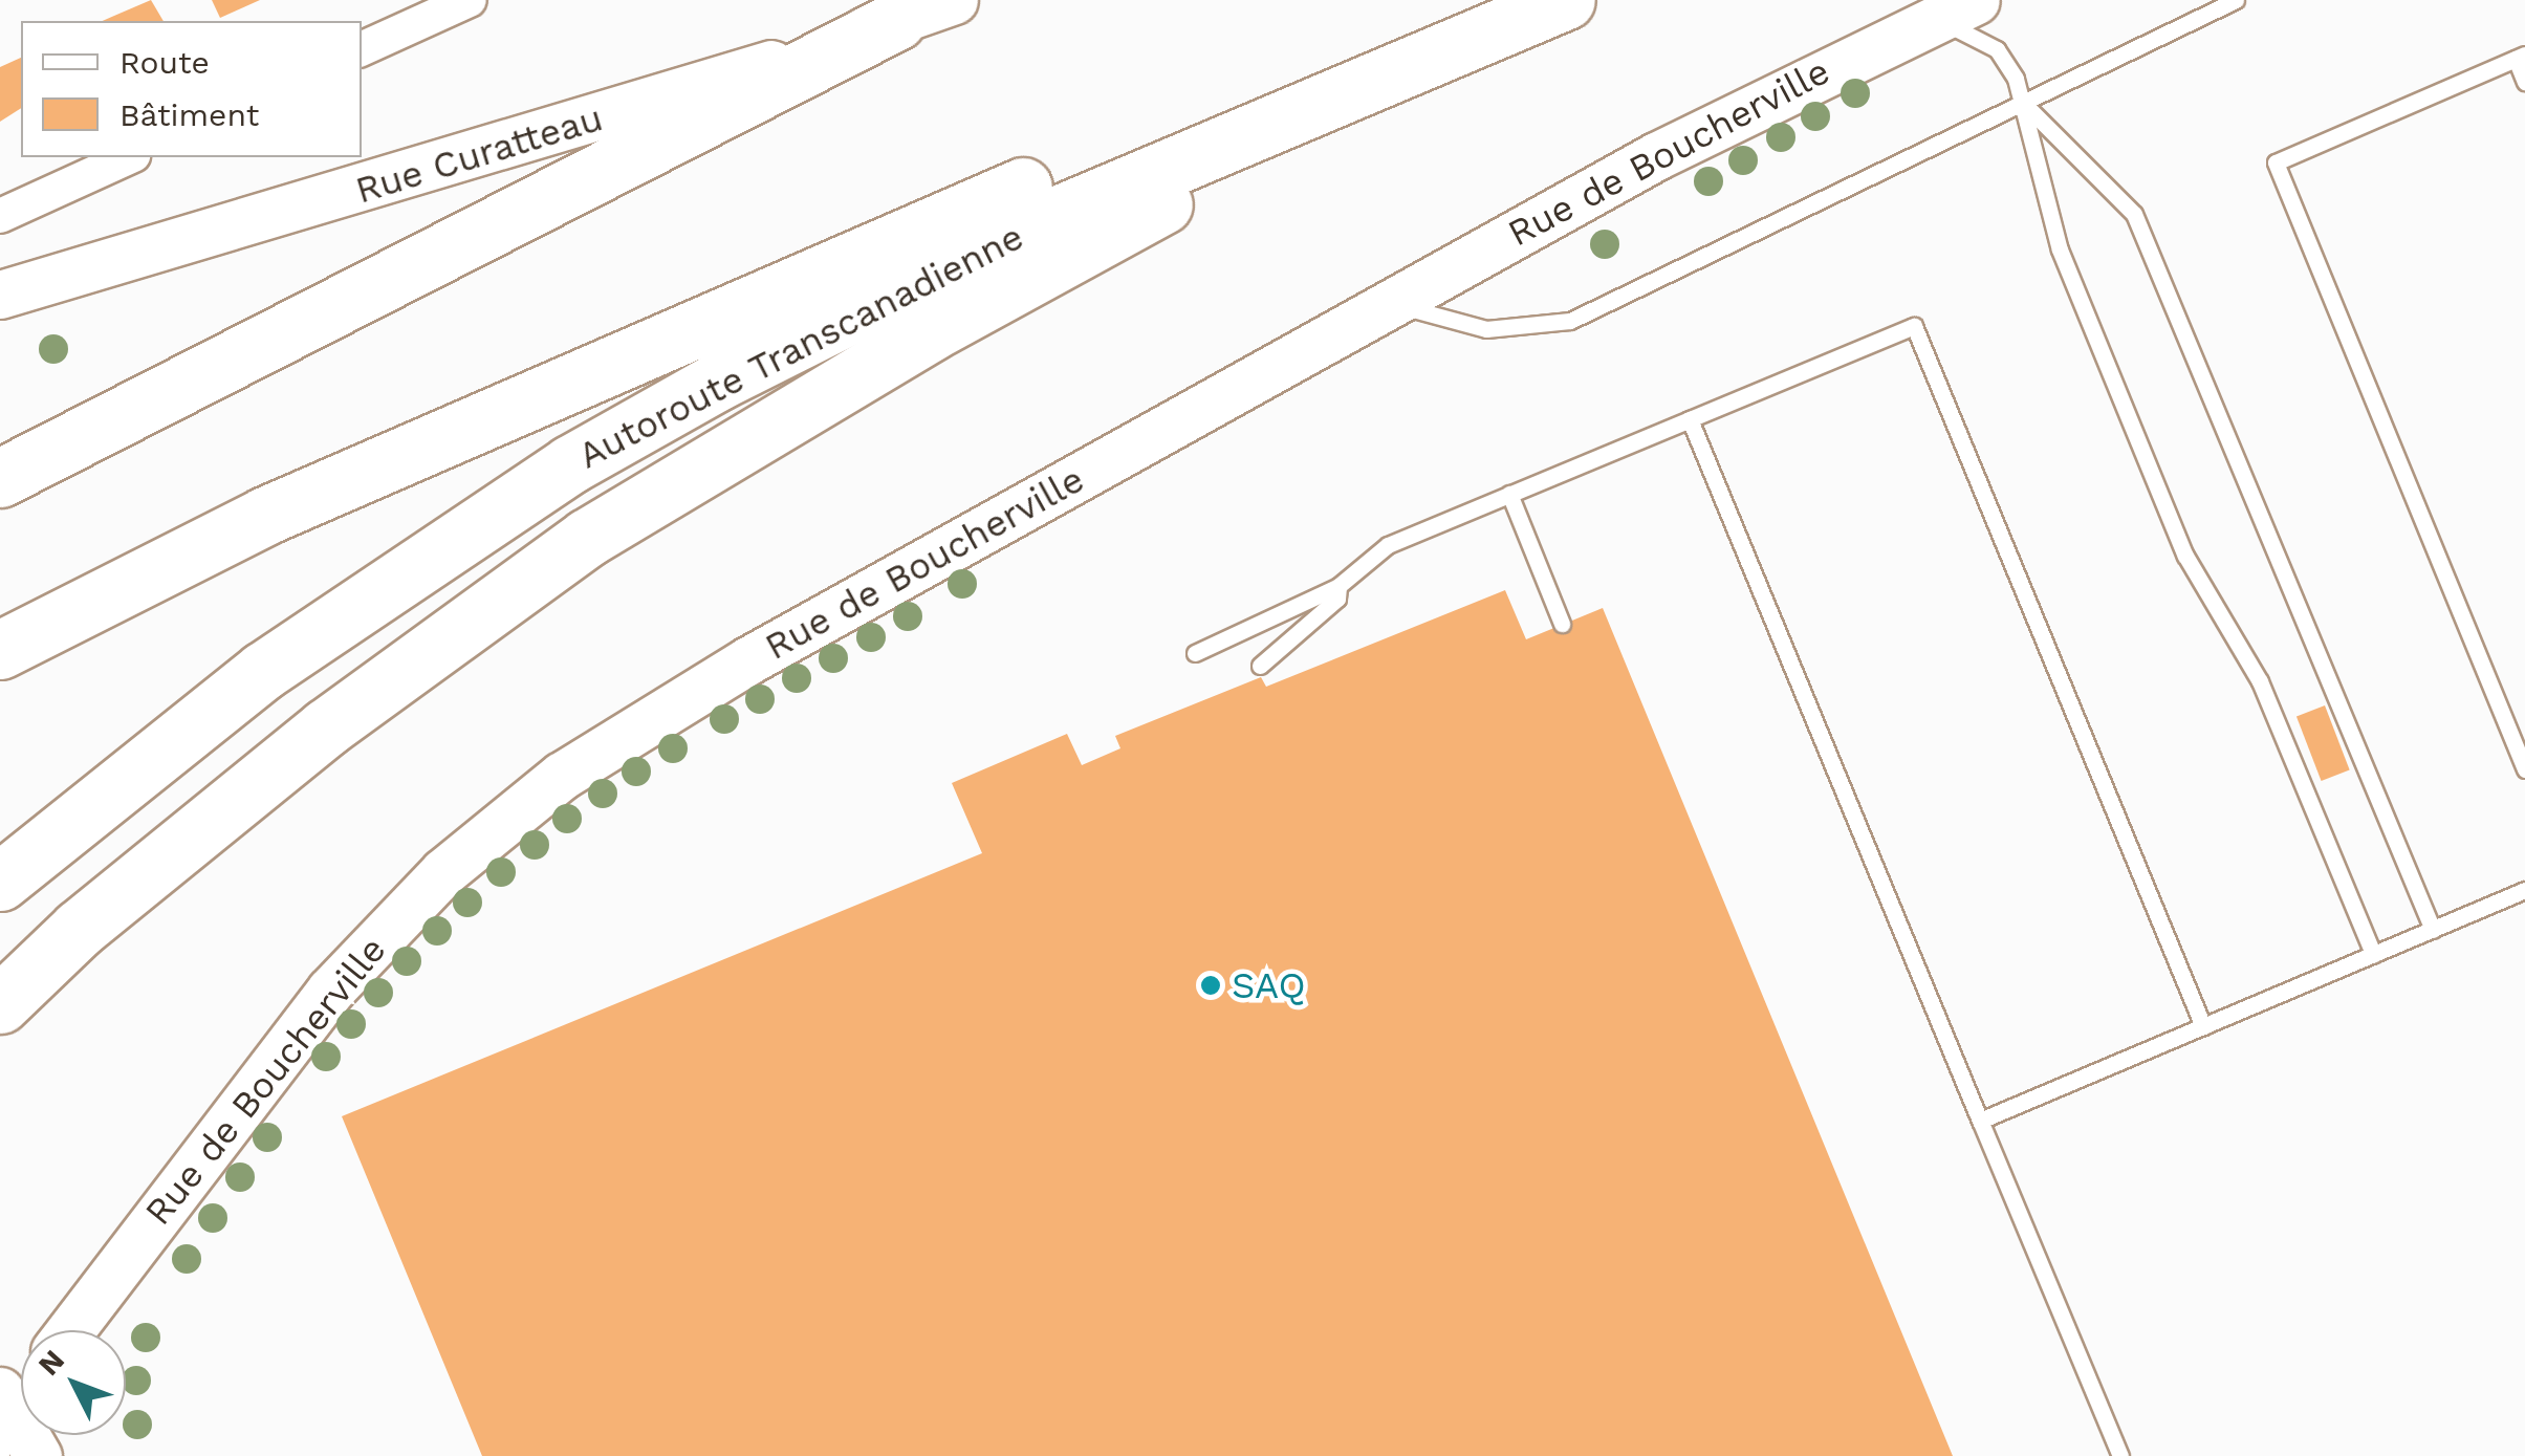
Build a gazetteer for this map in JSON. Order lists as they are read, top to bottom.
{
  "streets": {
    "highway": ["Autoroute Transcanadienne"],
    "main road": ["Rue de Boucherville", "Rue Curatteau"]
  },
  "places": ["SAQ"],
  "legend": ["Route", "Bâtiment"],
  "north": "top left"
}
